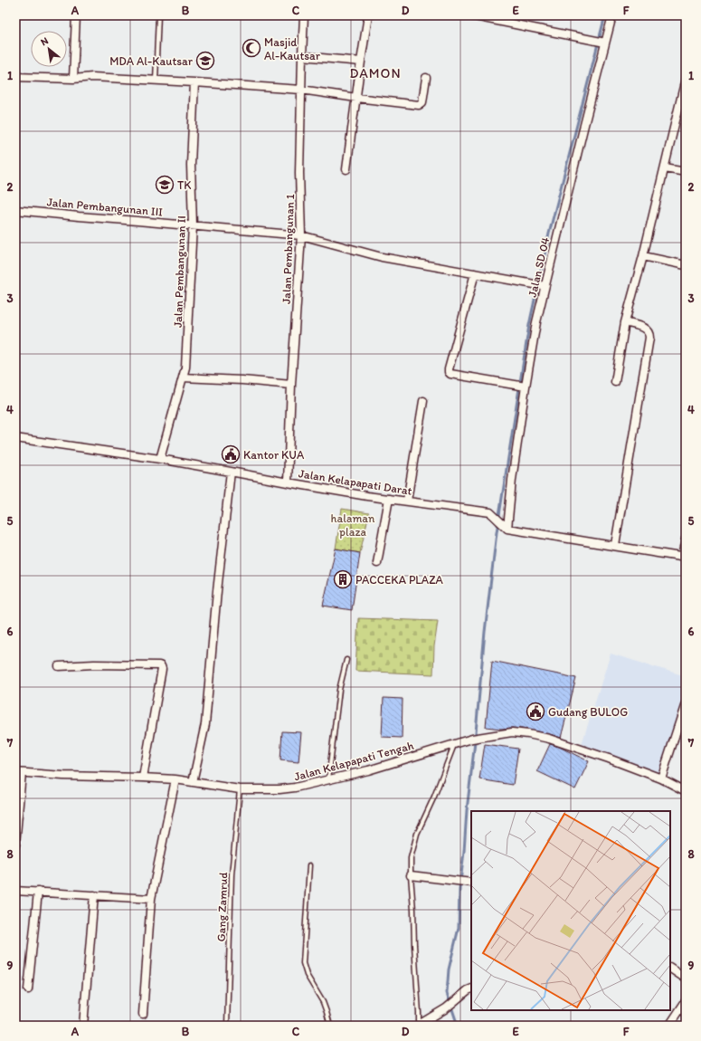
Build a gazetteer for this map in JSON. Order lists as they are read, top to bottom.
{
  "streets": {
    "street": [
      "Jalan Pembangunan III",
      "Jalan Pembangunan 1",
      "Jalan SD 04",
      "Jalan Pembangunan II",
      "Jalan Kelapapati Darat",
      "Jalan Kelapapati Tengah"
    ],
    "lane": ["Gang Zamrud"]
  },
  "crossings": [
    ["Jalan Pembangunan III", "Jalan Pembangunan 1"],
    ["Jalan Pembangunan III", "Jalan SD 04"],
    ["Jalan Pembangunan III", "Jalan Pembangunan II"],
    ["Jalan Pembangunan 1", "Jalan Kelapapati Darat"],
    ["Jalan SD 04", "Jalan Kelapapati Darat"],
    ["Jalan Pembangunan II", "Jalan Kelapapati Darat"],
    ["Jalan Kelapapati Tengah", "Gang Zamrud"]
  ],
  "districts": ["DAMON"],
  "parks": ["halaman plaza"],
  "places": {
    "mosque": ["Masjid Al-Kautsar"],
    "school or university": ["MDA Al-Kautsar", "TK"],
    "public building": ["Kantor KUA", "Gudang BULOG"],
    "building": ["PACCEKA PLAZA"]
  },
  "north": "top left",
  "grid": {
    "columns": [
      "A",
      "B",
      "C",
      "D",
      "E",
      "F"
    ],
    "rows": [
      "1",
      "2",
      "3",
      "4",
      "5",
      "6",
      "7",
      "8",
      "9"
    ]
  }
}
